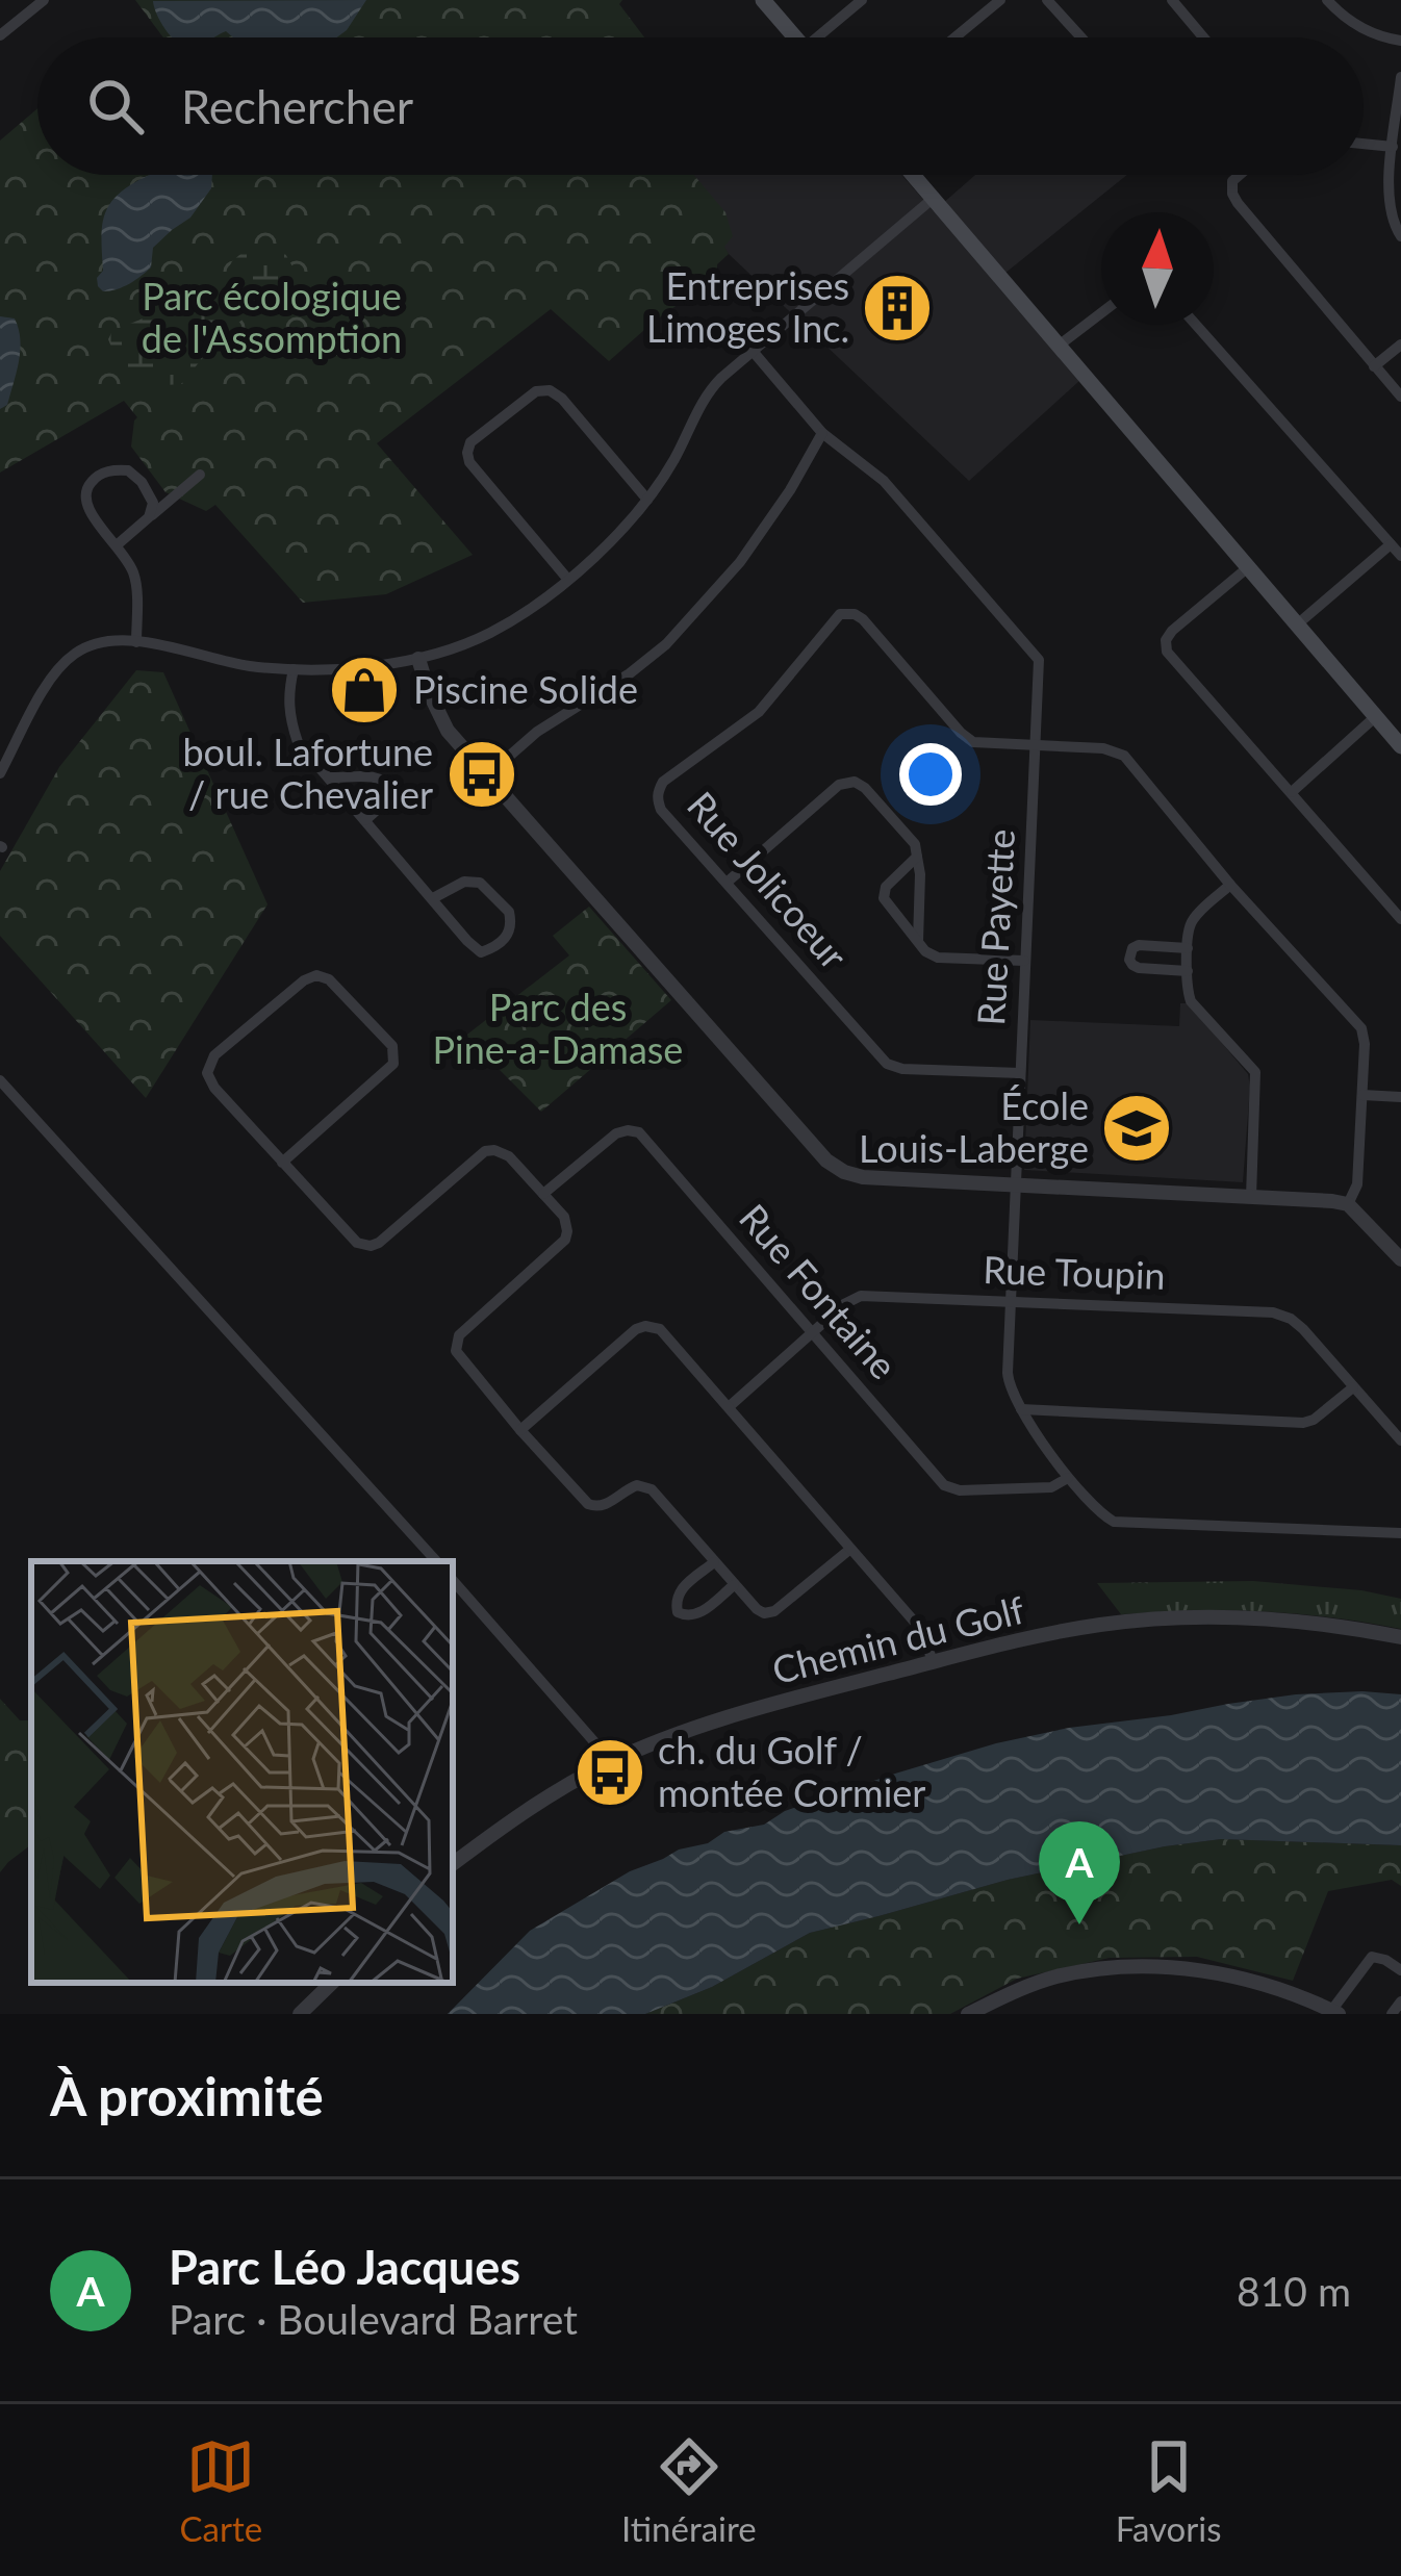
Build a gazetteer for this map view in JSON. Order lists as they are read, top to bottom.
{
  "streets": {
    "street": [
      "Rue Jolicoeur",
      "Rue Payette",
      "Rue Toupin",
      "Rue Fontaine",
      "Chemin du Golf"
    ]
  },
  "crossings": [
    ["Rue Jolicoeur", "Rue Payette"],
    ["Rue Payette", "Rue Toupin"],
    ["Rue Payette", "Rue Fontaine"],
    ["Rue Toupin", "Rue Fontaine"]
  ],
  "parks": ["Parc écologique de l'Assomption", "Parc des Pine-a-Damase"],
  "places": {
    "building": ["Entreprises Limoges Inc."],
    "shop": ["Piscine Solide"],
    "bus stop": ["boul. Lafortune / rue Chevalier", "ch. du Golf / montée Cormier"],
    "school or university": ["École Louis-Laberge"]
  },
  "north": "top",
  "page": {
    "search": "Rechercher",
    "pins": "A",
    "heading": "À proximité",
    "list": [
      {
        "mark": "A",
        "name": "Parc Léo Jacques",
        "note": "Parc · Boulevard Barret",
        "value": "810 m"
      }
    ],
    "nav": ["Carte", "Itinéraire", "Favoris"]
  }
}
